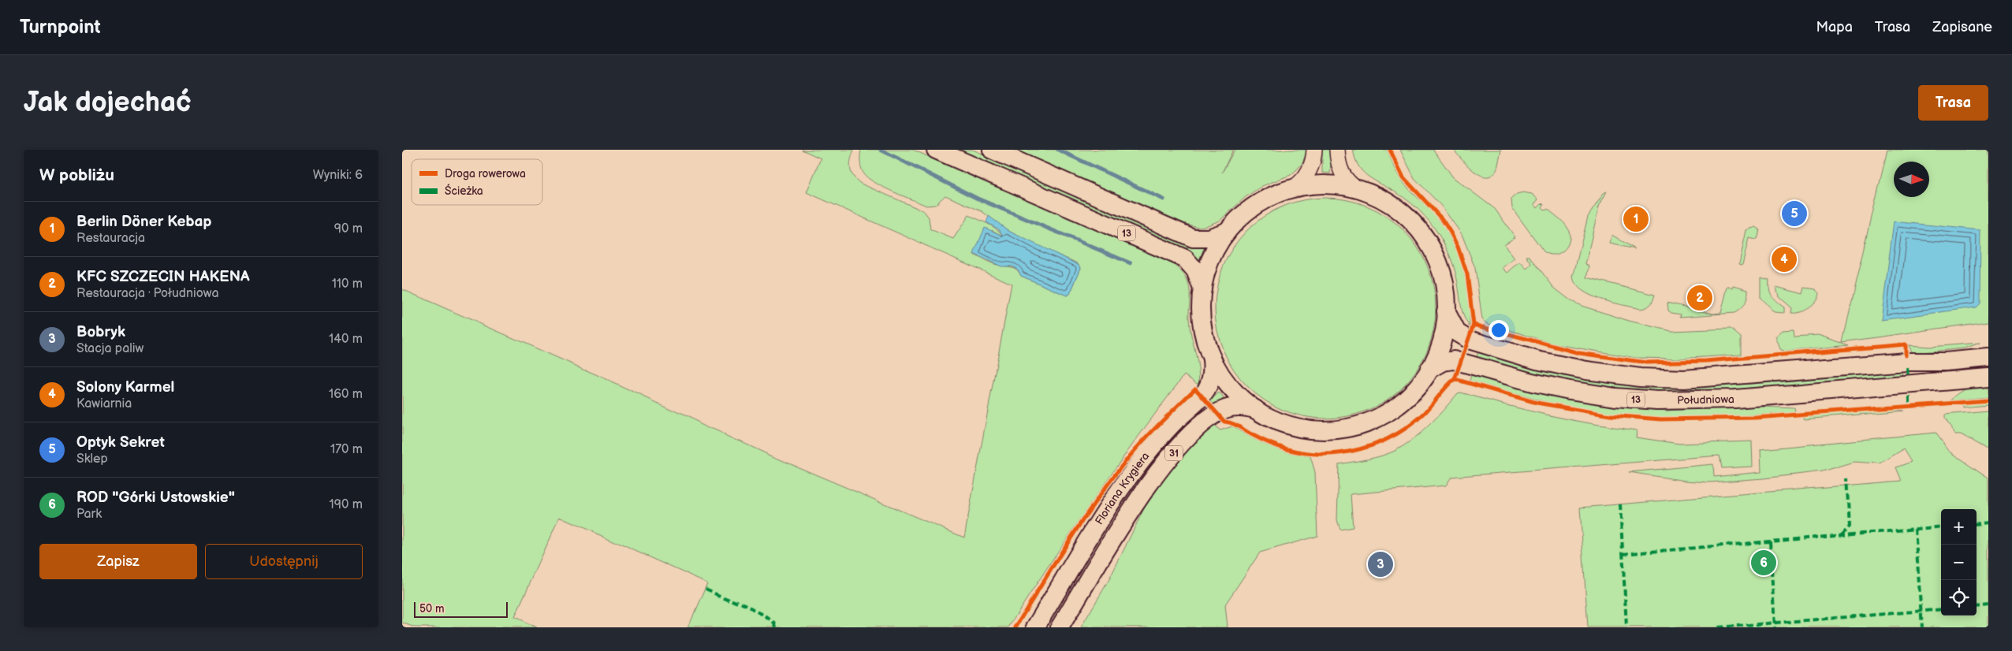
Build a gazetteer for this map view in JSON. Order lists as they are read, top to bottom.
{
  "streets": {
    "main road": [
      "13",
      "Południowa",
      "31",
      "Floriana Krygiera"
    ]
  },
  "crossings": [
    ["13", "Południowa"],
    ["13", "Floriana Krygiera"]
  ],
  "legend": ["Droga rowerowa", "Ścieżka"],
  "scale_bar": "50 m",
  "north": "right",
  "page": {
    "header": "Turnpoint",
    "nav": ["Mapa", "Trasa", "Zapisane"],
    "buttons": [
      "Trasa",
      ["Zapisz", "Udostępnij"]
    ],
    "title": "Jak dojechać",
    "heading": ["W pobliżu", "Wyniki: 6"],
    "pins": [
      "5",
      "1",
      "4",
      "2",
      "6",
      "3"
    ],
    "list": [
      {
        "mark": "1",
        "name": "Berlin Döner Kebap",
        "note": "Restauracja",
        "value": "90 m"
      },
      {
        "mark": "2",
        "name": "KFC SZCZECIN HAKENA",
        "note": "Restauracja · Południowa",
        "value": "110 m"
      },
      {
        "mark": "3",
        "name": "Bobryk",
        "note": "Stacja paliw",
        "value": "140 m"
      },
      {
        "mark": "4",
        "name": "Solony Karmel",
        "note": "Kawiarnia",
        "value": "160 m"
      },
      {
        "mark": "5",
        "name": "Optyk Sekret",
        "note": "Sklep",
        "value": "170 m"
      },
      {
        "mark": "6",
        "name": "ROD \"Górki Ustowskie\"",
        "note": "Park",
        "value": "190 m"
      }
    ],
    "map_buttons": ["+", "−"],
    "scale": "50 m"
  }
}
